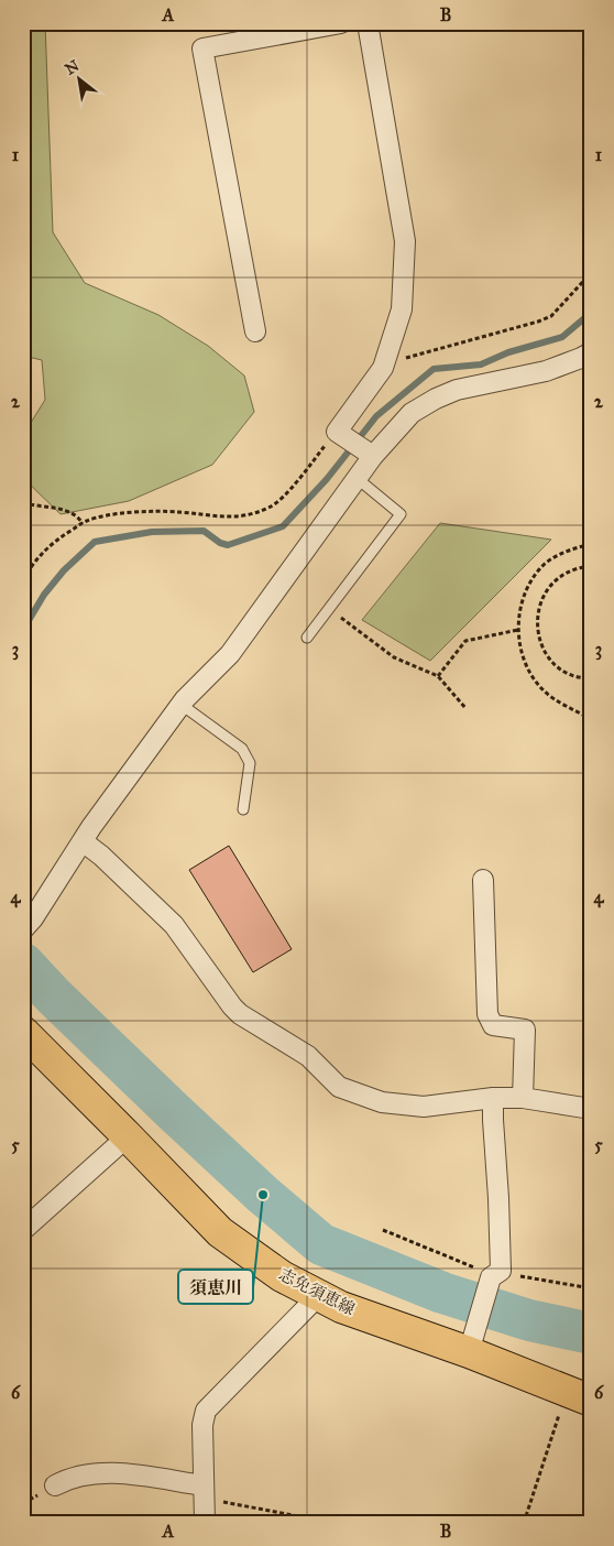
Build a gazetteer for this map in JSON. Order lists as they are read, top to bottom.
{
  "streets": {
    "main road": ["志免須恵線"]
  },
  "places": ["須恵川"],
  "north": "top left",
  "grid": {
    "columns": ["A", "B"],
    "rows": [
      "1",
      "2",
      "3",
      "4",
      "5",
      "6"
    ]
  }
}
